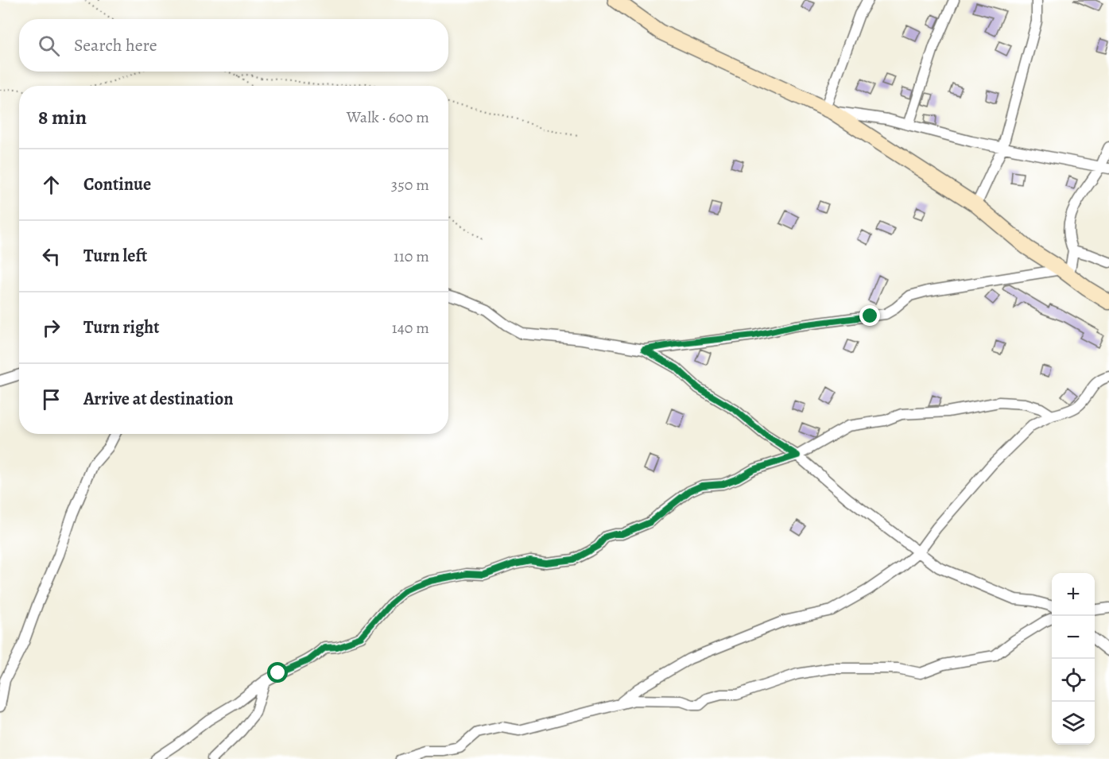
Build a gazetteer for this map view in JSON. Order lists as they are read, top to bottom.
{
  "page": {
    "search": "Search here",
    "heading": ["8 min", "Walk · 600 m"],
    "list": [
      ["Continue", "350 m"],
      ["Turn left", "110 m"],
      ["Turn right", "140 m"],
      "Arrive at destination"
    ],
    "map_buttons": ["+", "−"]
  }
}
